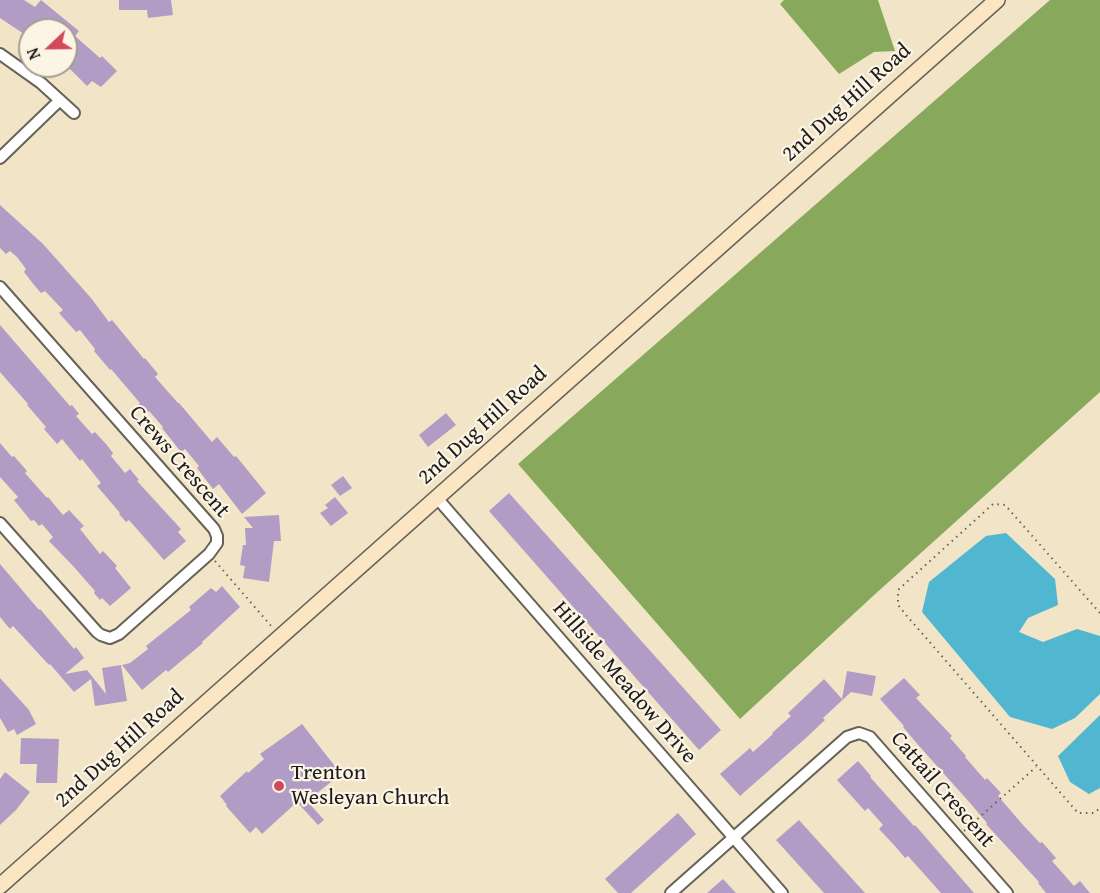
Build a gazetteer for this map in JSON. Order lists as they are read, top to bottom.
{
  "streets": {
    "street": [
      "2nd Dug Hill Road",
      "Crews Crescent",
      "Hillside Meadow Drive",
      "Cattail Crescent"
    ]
  },
  "crossings": [
    ["2nd Dug Hill Road", "Hillside Meadow Drive"],
    ["Hillside Meadow Drive", "Cattail Crescent"]
  ],
  "places": ["Trenton Wesleyan Church"],
  "north": "left"
}
